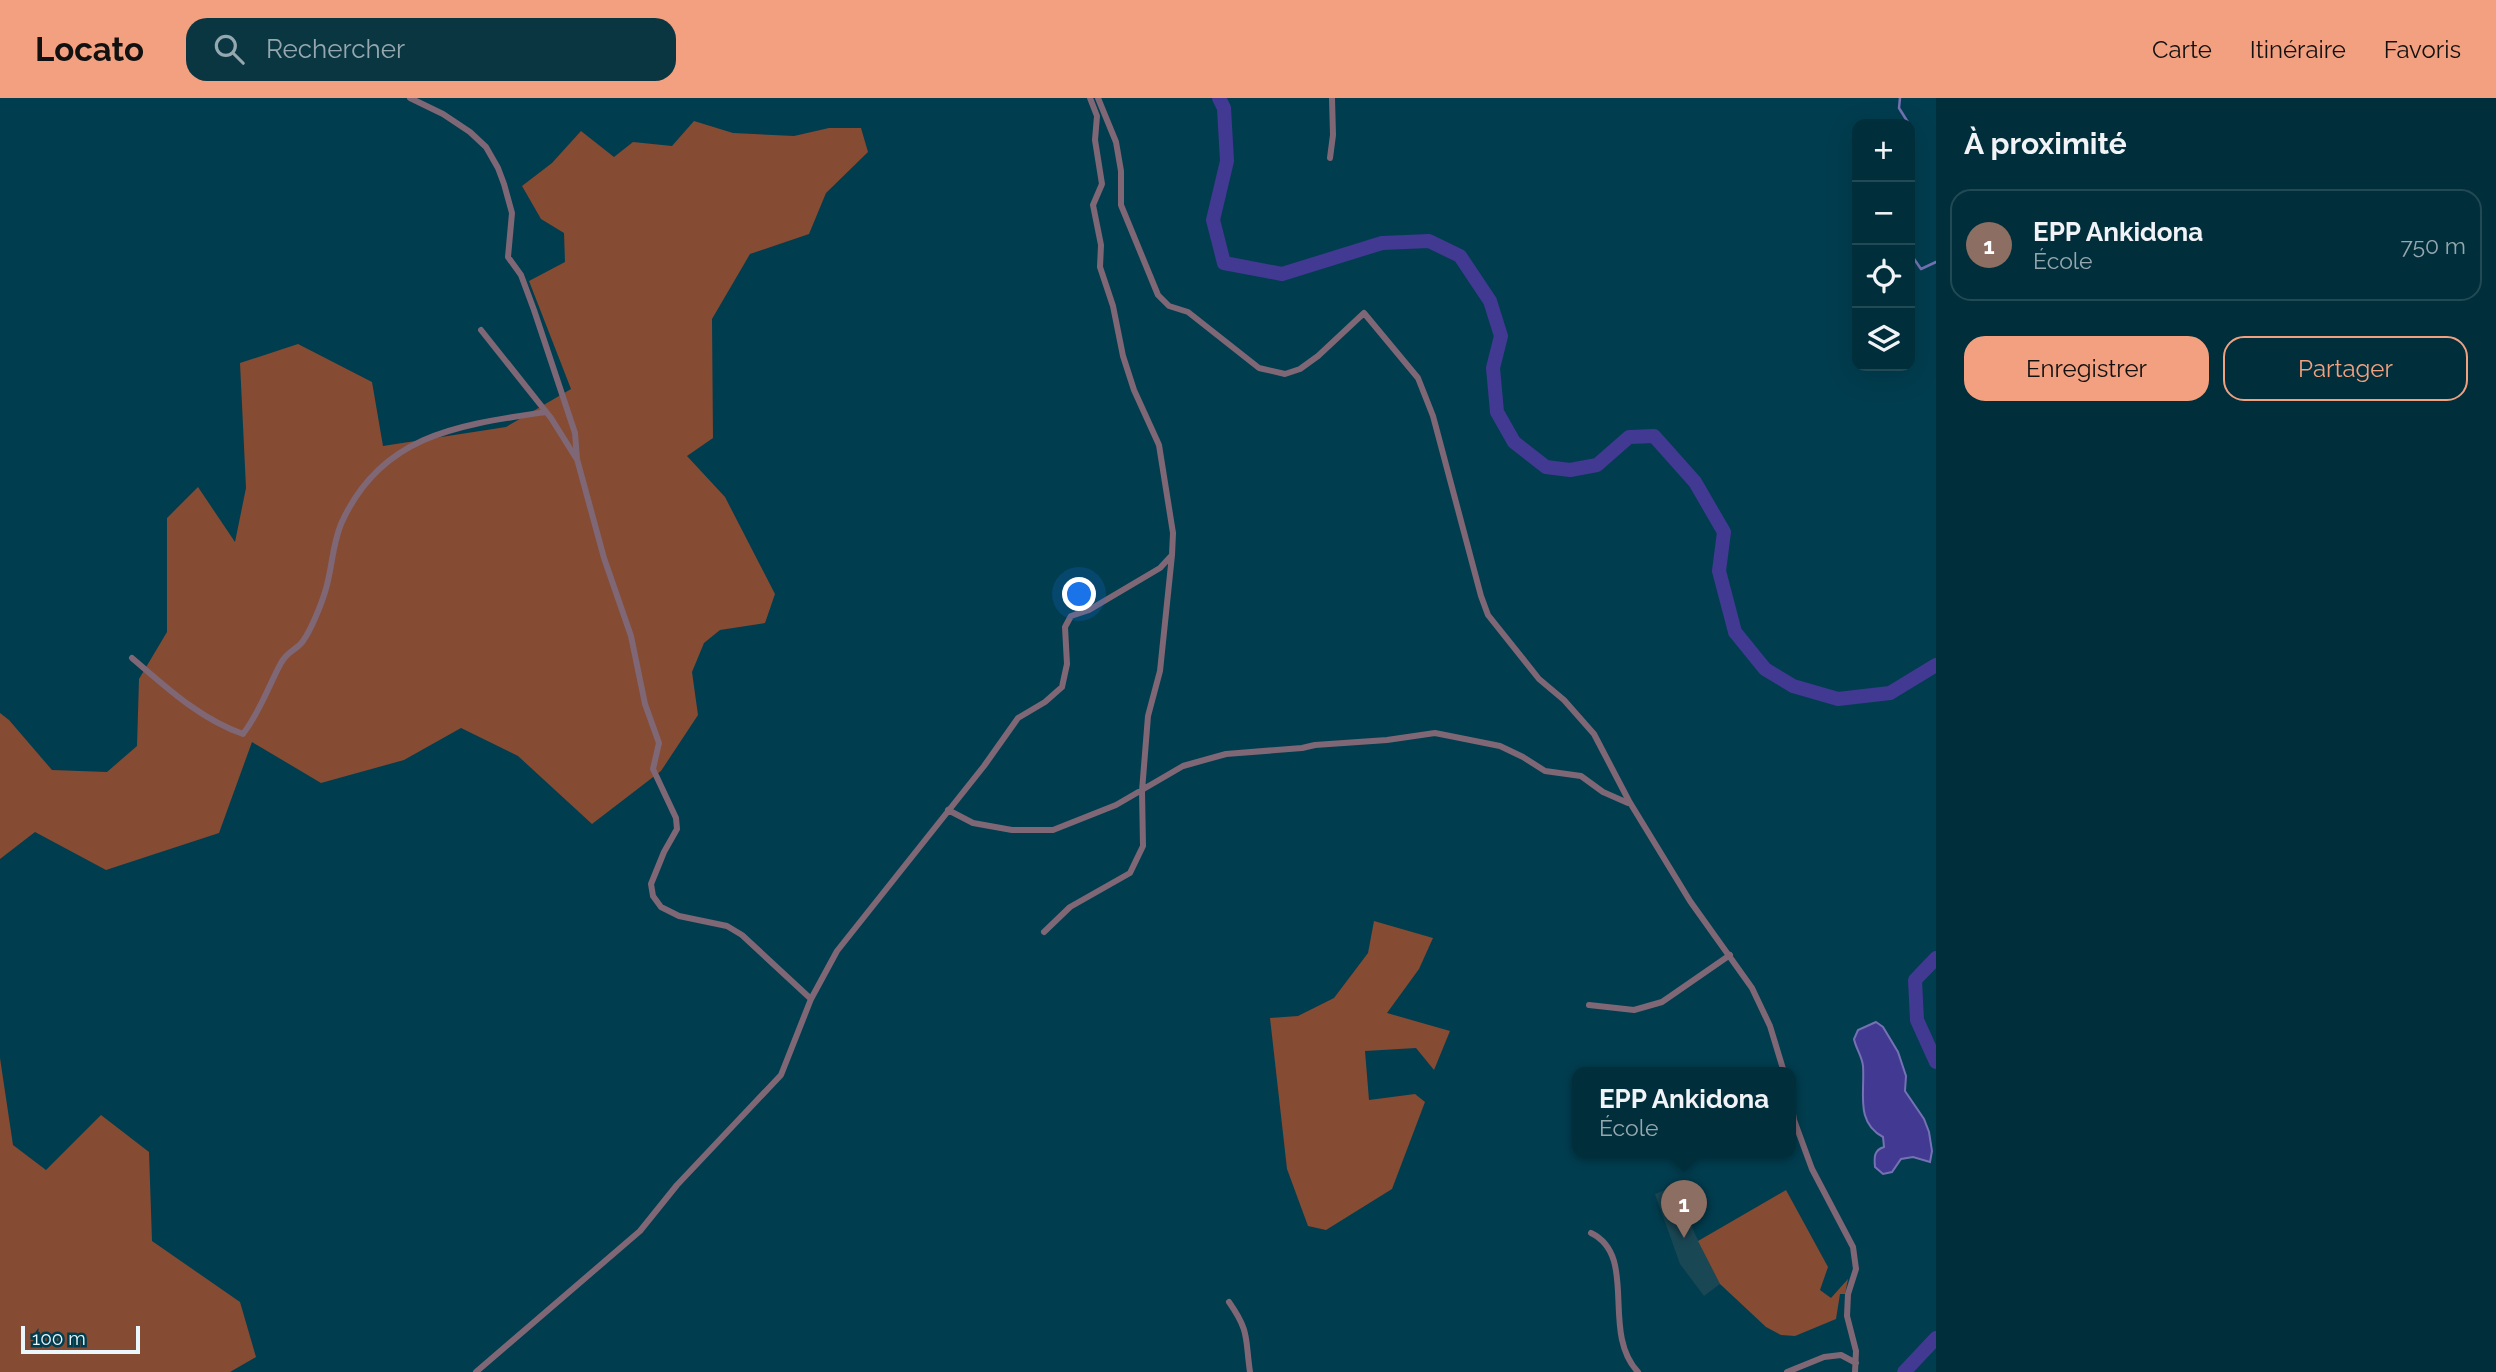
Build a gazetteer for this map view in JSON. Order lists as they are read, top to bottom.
{
  "scale_bar": "100 m",
  "page": {
    "header": "Locato",
    "search": "Rechercher",
    "nav": ["Carte", "Itinéraire", "Favoris"],
    "heading": "À proximité",
    "map_buttons": ["+", "−"],
    "list": [
      {
        "mark": "1",
        "name": "EPP Ankidona",
        "note": "École",
        "value": "750 m"
      }
    ],
    "buttons": ["Enregistrer", "Partager"],
    "popup": ["EPP Ankidona", "École"],
    "pins": "1",
    "scale": "100 m"
  }
}
